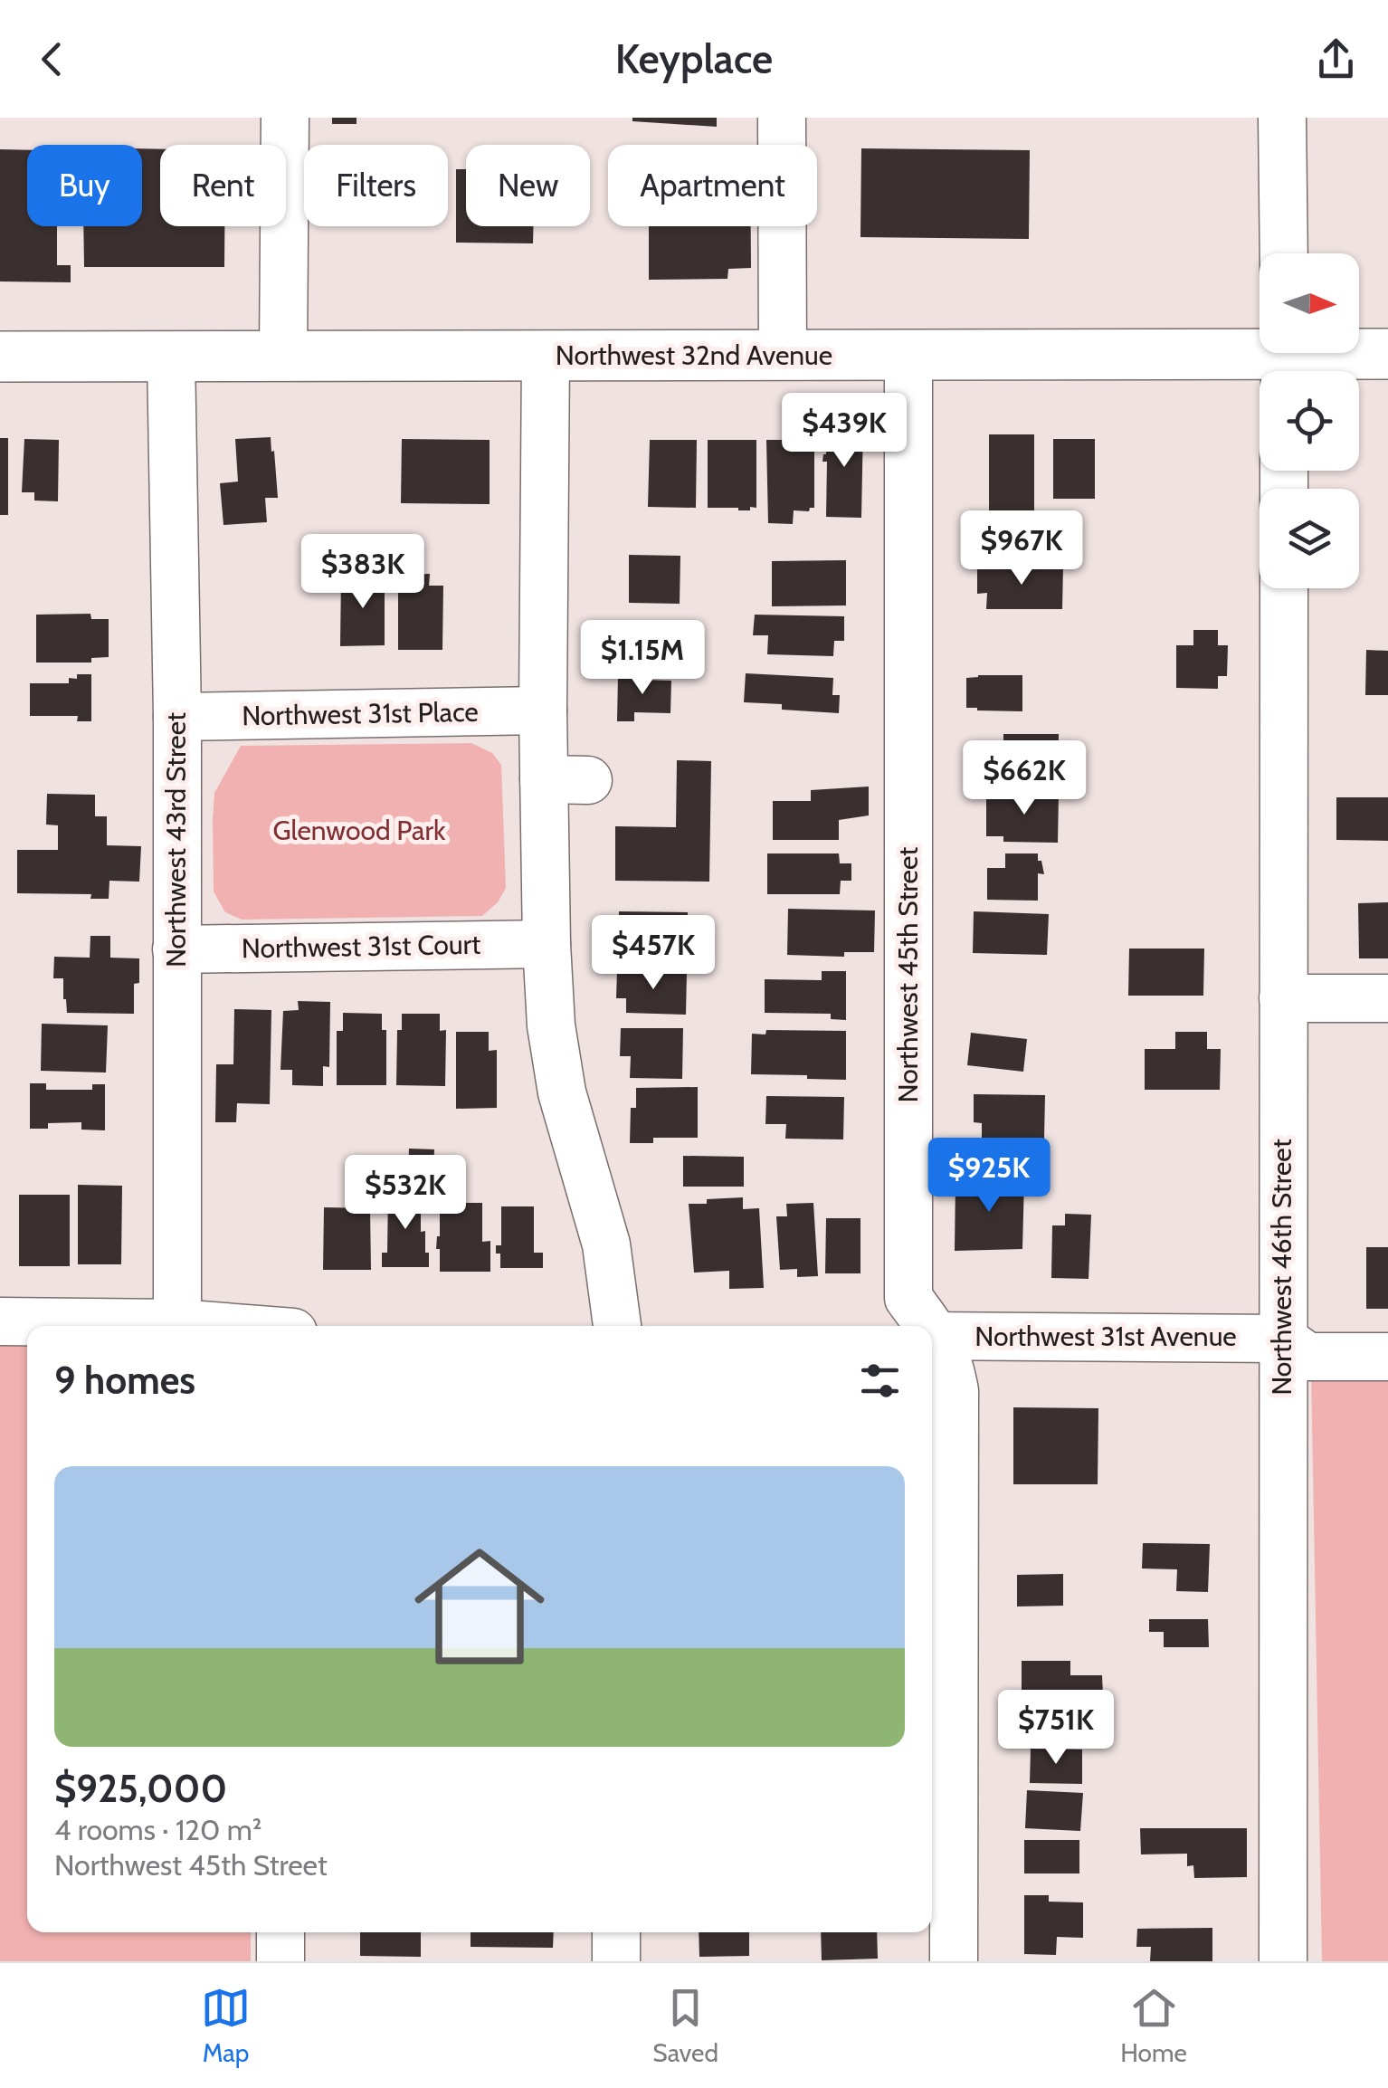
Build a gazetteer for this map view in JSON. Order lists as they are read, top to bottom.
{
  "streets": {
    "main road": ["Northwest 32nd Avenue"],
    "street": [
      "Northwest 31st Place",
      "Northwest 43rd Street",
      "Northwest 31st Court",
      "Northwest 45th Street",
      "Northwest 46th Street",
      "Northwest 31st Avenue"
    ]
  },
  "crossings": [
    ["Northwest 32nd Avenue", "Northwest 43rd Street"],
    ["Northwest 32nd Avenue", "Northwest 45th Street"],
    ["Northwest 31st Place", "Northwest 43rd Street"],
    ["Northwest 43rd Street", "Northwest 31st Court"],
    ["Northwest 46th Street", "Northwest 31st Avenue"]
  ],
  "parks": ["Glenwood Park"],
  "north": "right",
  "page": {
    "header": "Keyplace",
    "chip": [
      "Buy",
      "Rent",
      "Filters",
      "New",
      "Apartment"
    ],
    "price": [
      "$439K",
      "$967K",
      "$383K",
      "$1.15M",
      "$662K",
      "$457K",
      "$925K",
      "$532K",
      "$751K"
    ],
    "heading": "9 homes",
    "list": [
      {
        "name": "$925,000",
        "note": "4 rooms · 120 m² · Northwest 45th Street"
      }
    ],
    "tabs": ["Map", "Saved", "Home"]
  }
}
